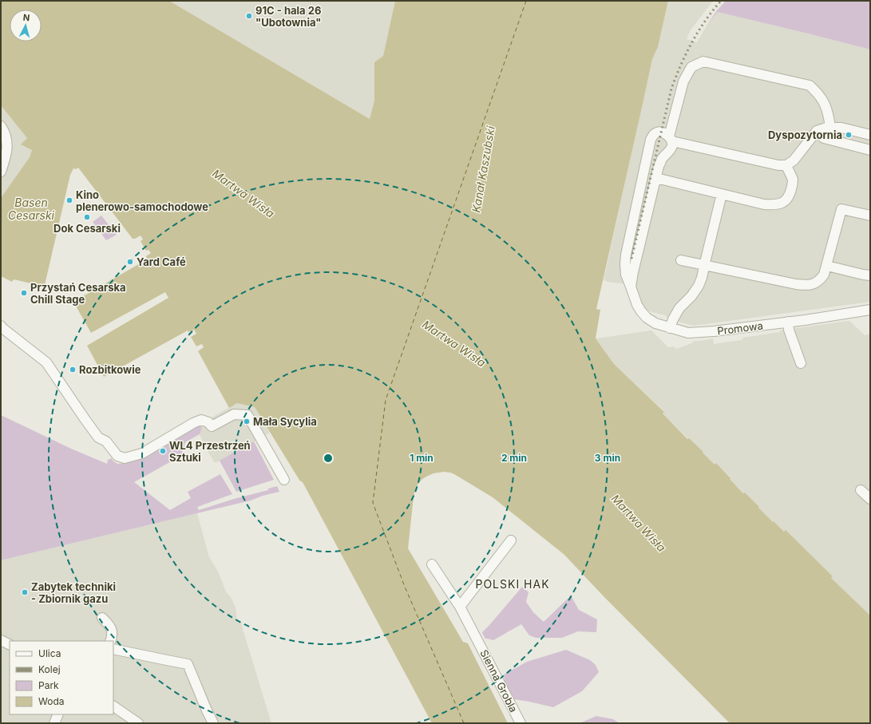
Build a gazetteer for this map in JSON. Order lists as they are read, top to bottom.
{
  "streets": {
    "street": ["Promowa", "Sienna Grobla"]
  },
  "districts": ["POLSKI HAK"],
  "water": ["Kanał Kaszubski", "Martwa Wisła", "Basen Cesarski"],
  "places": [
    "91C - hala 26 \"Ubotownia\"",
    "Dyspozytornia",
    "Kino plenerowo-samochodowe",
    "Dok Cesarski",
    "Yard Café",
    "Przystań Cesarska Chill Stage",
    "Rozbitkowie",
    "Mała Sycylia",
    "WL4 Przestrzeń Sztuki",
    "Zabytek techniki - Zbiornik gazu"
  ],
  "legend": [
    "Ulica",
    "Kolej",
    "Park",
    "Woda"
  ],
  "north": "top",
  "rings": ["1 min", "2 min", "3 min"]
}
